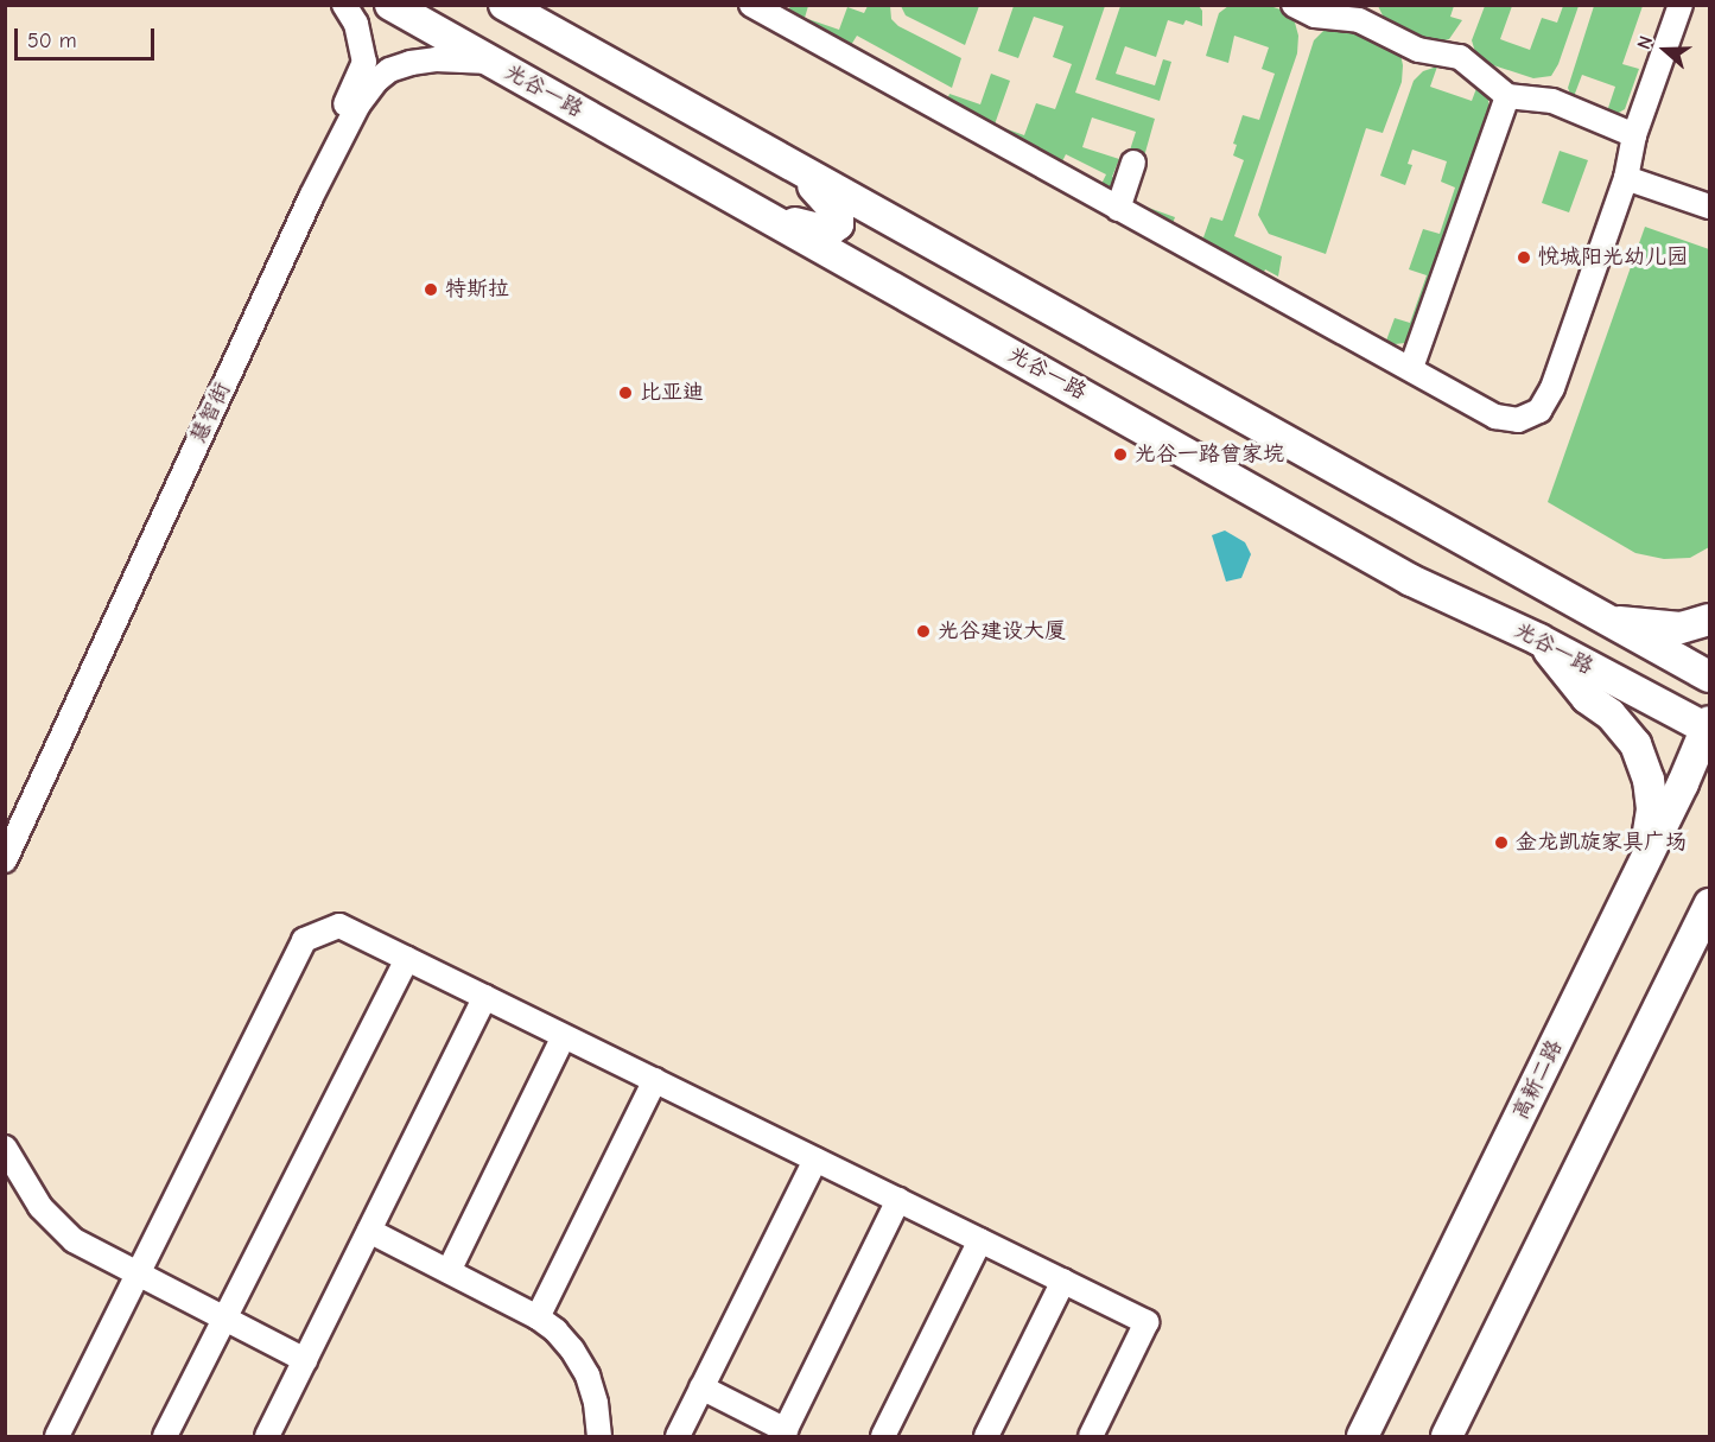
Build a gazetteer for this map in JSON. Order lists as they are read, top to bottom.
{
  "streets": {
    "main road": ["光谷一路", "高新二路"],
    "street": ["慧智街"]
  },
  "crossings": [
    ["光谷一路", "慧智街"],
    ["光谷一路", "高新二路"]
  ],
  "places": [
    "悦城阳光幼儿园",
    "特斯拉",
    "比亚迪",
    "光谷一路曾家垸",
    "光谷建设大厦",
    "金龙凯旋家具广场"
  ],
  "scale_bar": "50 m",
  "north": "left"
}
